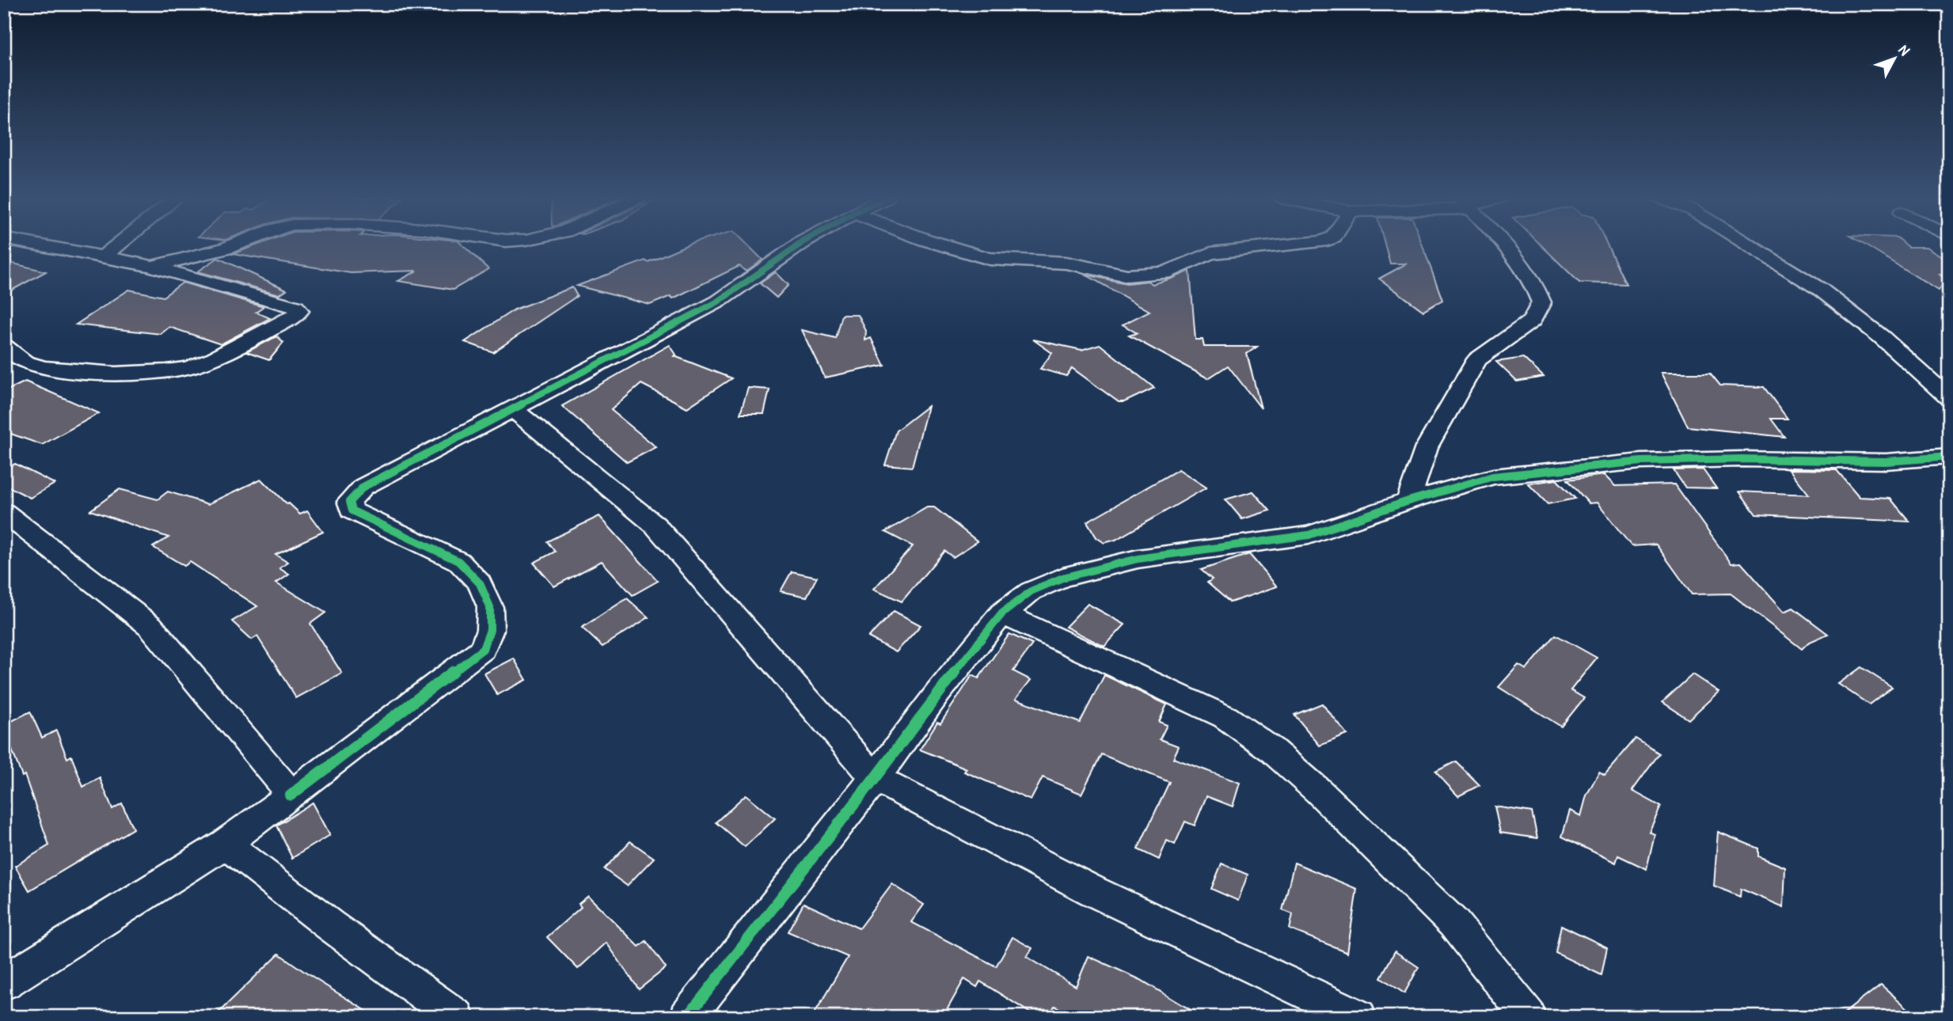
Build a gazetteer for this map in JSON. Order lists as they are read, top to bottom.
{
  "north": "top right"
}
